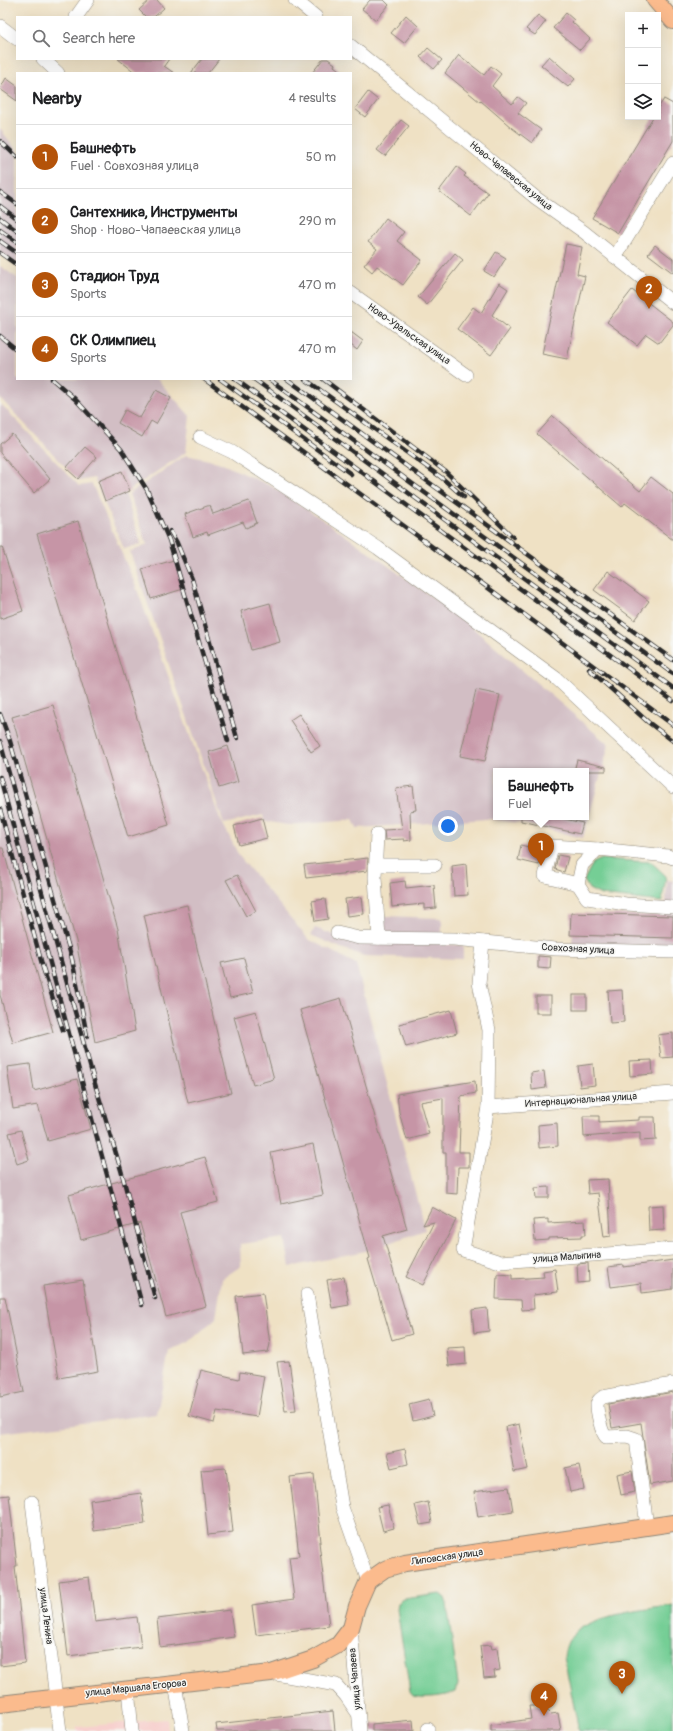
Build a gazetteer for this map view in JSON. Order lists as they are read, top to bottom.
{
  "streets": {
    "main road": ["Липовская улица", "улица Маршала Егорова"],
    "street": [
      "Ново-Чапаевская улица",
      "Ново-Уральская улица",
      "Совхозная улица",
      "Интернациональная улица",
      "улица Малыгина",
      "улица Ленина",
      "улица Чапаева"
    ]
  },
  "crossings": [
    ["Интернациональная улица", "улица Малыгина"],
    ["улица Ленина", "улица Маршала Егорова"]
  ],
  "page": {
    "map_buttons": ["+", "−"],
    "search": "Search here",
    "heading": ["Nearby", "4 results"],
    "list": [
      {
        "mark": "1",
        "name": "Башнефть",
        "note": "Fuel · Совхозная улица",
        "value": "50 m"
      },
      {
        "mark": "2",
        "name": "Сантехника, Инструменты",
        "note": "Shop · Ново-Чапаевская улица",
        "value": "290 m"
      },
      {
        "mark": "3",
        "name": "Стадион Труд",
        "note": "Sports",
        "value": "470 m"
      },
      {
        "mark": "4",
        "name": "СК Олимпиец",
        "note": "Sports",
        "value": "470 m"
      }
    ],
    "pins": [
      "2",
      "1",
      "3",
      "4"
    ],
    "popup": ["Башнефть", "Fuel"]
  }
}
